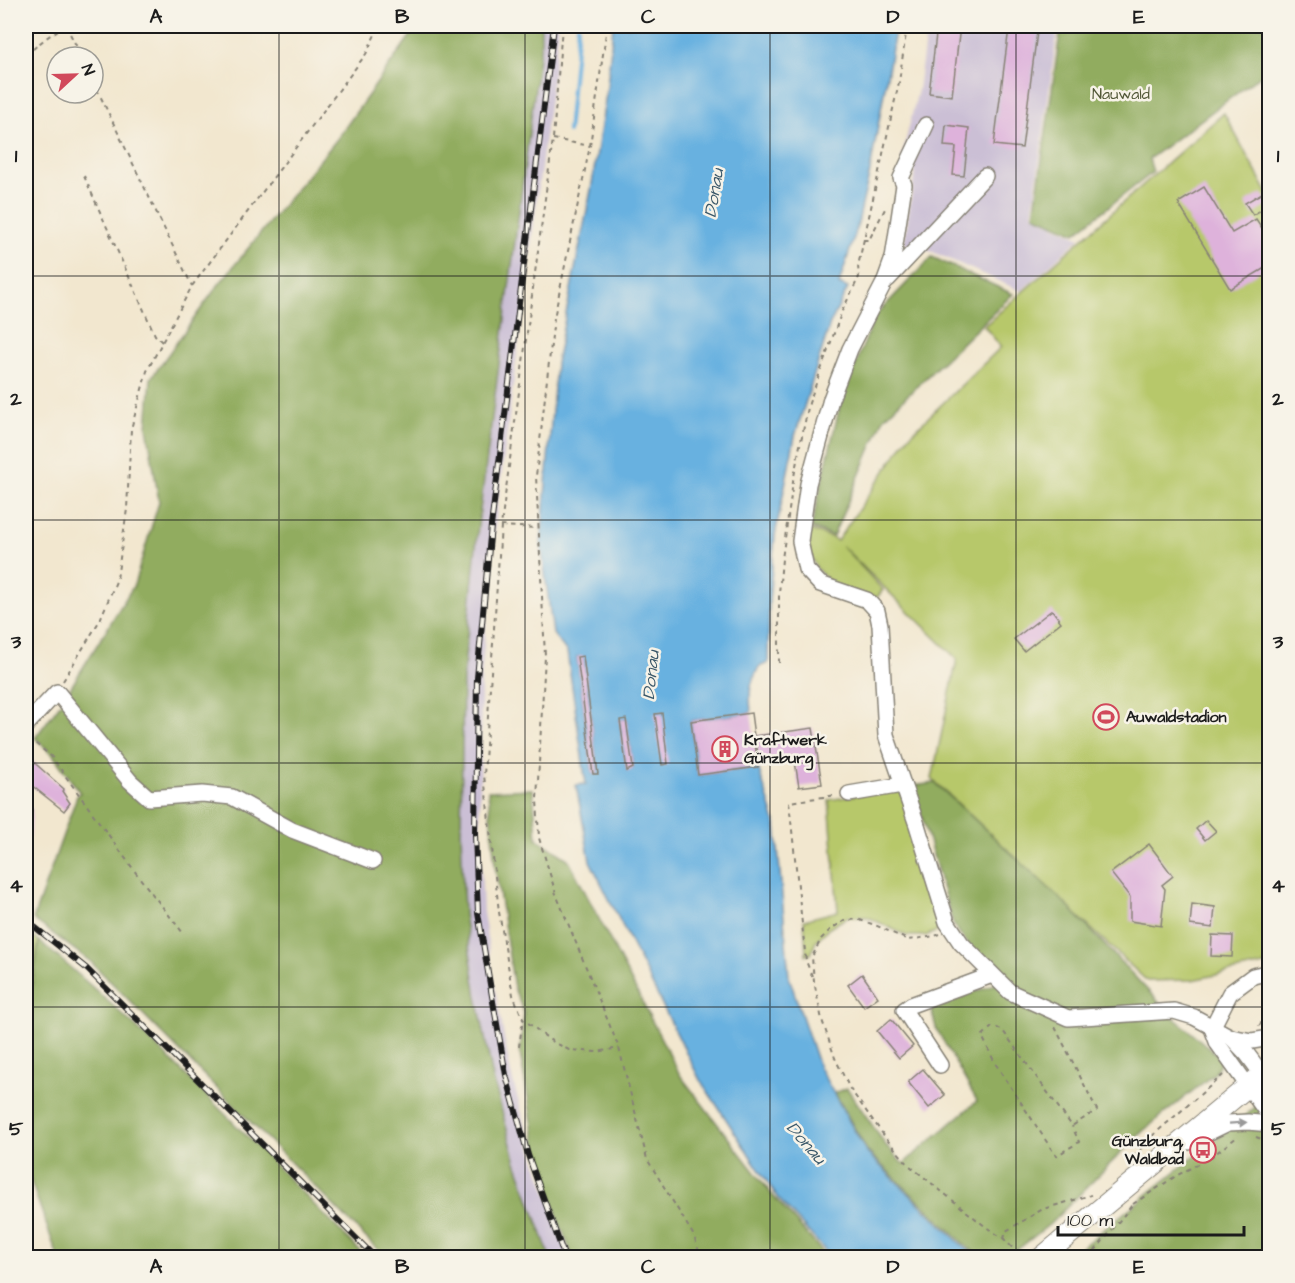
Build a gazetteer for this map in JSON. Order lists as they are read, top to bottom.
{
  "water": ["Donau"],
  "parks": ["Nauwald"],
  "places": {
    "sports": ["Auwaldstadion"],
    "building": ["Kraftwerk Günzburg"],
    "bus stop": ["Günzburg, Waldbad"]
  },
  "scale_bar": "100 m",
  "north": "right",
  "grid": {
    "columns": [
      "A",
      "B",
      "C",
      "D",
      "E"
    ],
    "rows": [
      "1",
      "2",
      "3",
      "4",
      "5"
    ]
  }
}
